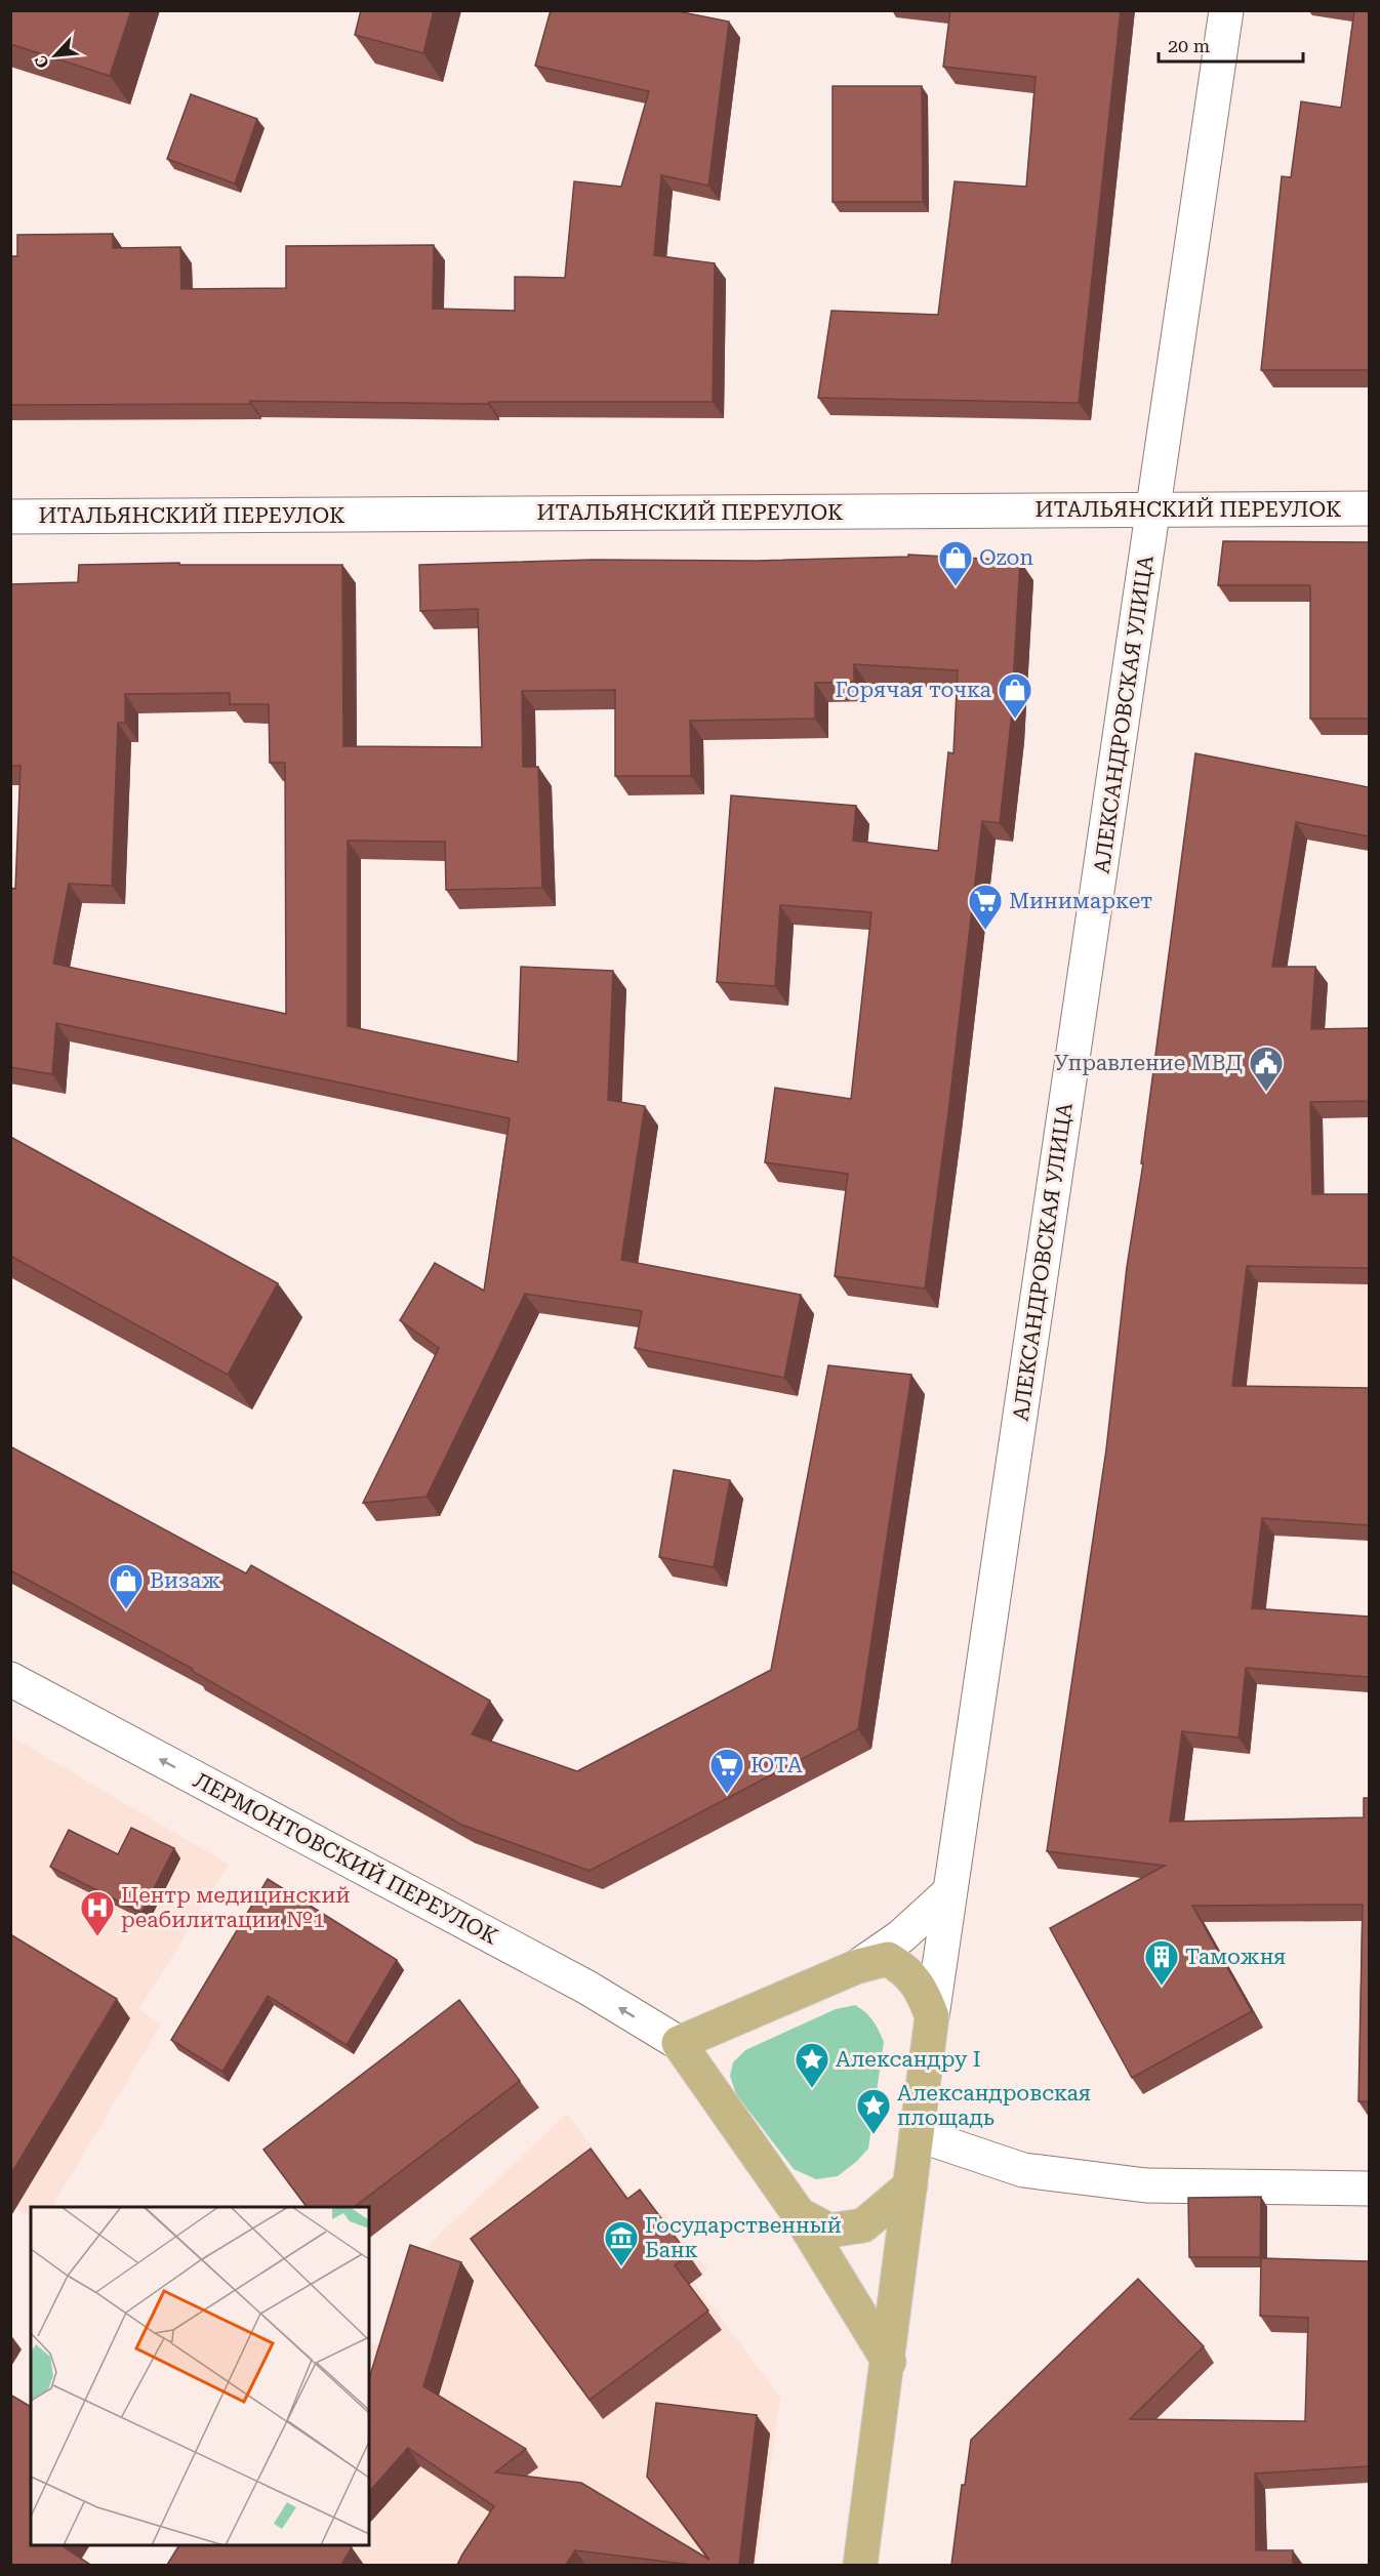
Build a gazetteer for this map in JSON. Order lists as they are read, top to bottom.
{
  "streets": {
    "street": ["ИТАЛЬЯНСКИЙ ПЕРЕУЛОК", "АЛЕКСАНДРОВСКАЯ УЛИЦА", "ЛЕРМОНТОВСКИЙ ПЕРЕУЛОК"]
  },
  "crossings": [
    ["ИТАЛЬЯНСКИЙ ПЕРЕУЛОК", "АЛЕКСАНДРОВСКАЯ УЛИЦА"]
  ],
  "one_way": ["ЛЕРМОНТОВСКИЙ ПЕРЕУЛОК"],
  "places": {
    "shop": ["Ozon", "Горячая точка", "Визаж"],
    "supermarket": ["Минимаркет", "ЮТА"],
    "public building": ["Управление МВД"],
    "hospital": ["Центр медицинский реабилитации №1"],
    "building": ["Таможня"],
    "place": ["Александру I", "Александровская площадь"],
    "museum": ["Государственный Банк"]
  },
  "scale_bar": "20 m",
  "north": "bottom left"
}
